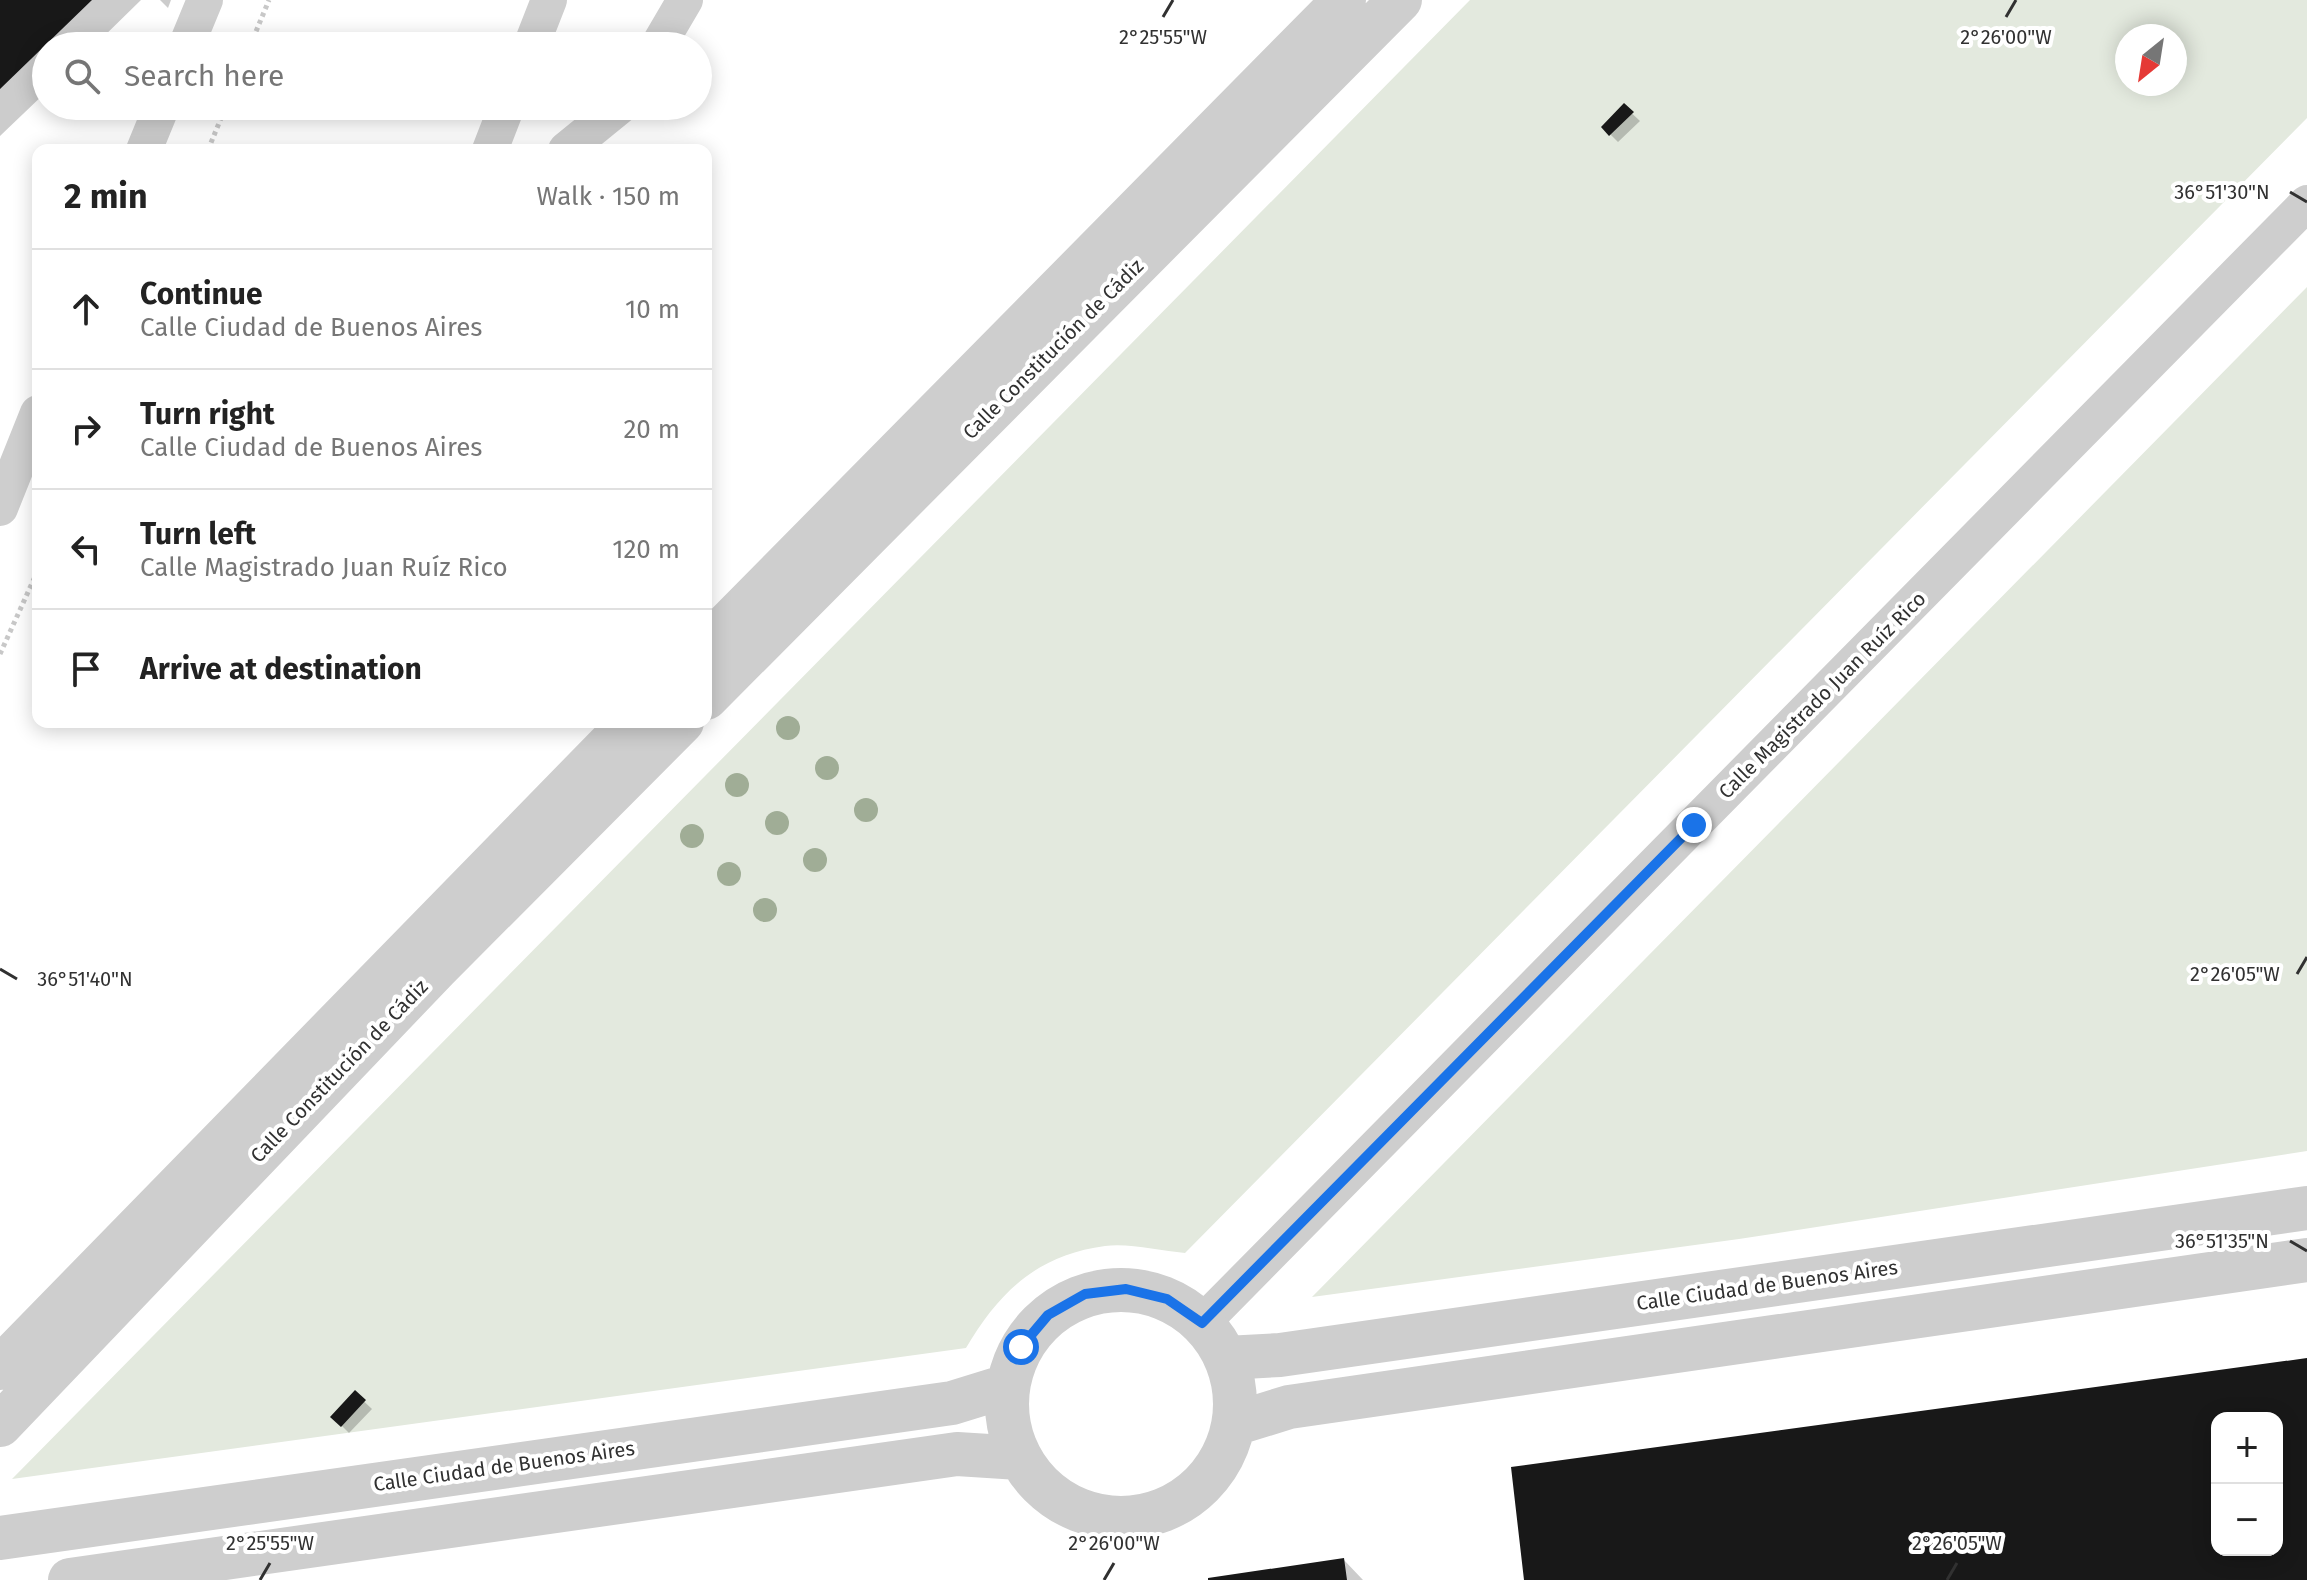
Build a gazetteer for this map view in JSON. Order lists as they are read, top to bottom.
{
  "streets": {
    "street": ["Calle Constitución de Cádiz", "Calle Magistrado Juan Ruíz Rico", "Calle Ciudad de Buenos Aires"]
  },
  "crossings": [
    ["Calle Magistrado Juan Ruíz Rico", "Calle Ciudad de Buenos Aires"]
  ],
  "north": "bottom left",
  "page": {
    "search": "Search here",
    "heading": ["2 min", "Walk · 150 m"],
    "list": [
      ["Continue", "Calle Ciudad de Buenos Aires", "10 m"],
      ["Turn right", "Calle Ciudad de Buenos Aires", "20 m"],
      ["Turn left", "Calle Magistrado Juan Ruíz Rico", "120 m"],
      "Arrive at destination"
    ],
    "map_buttons": ["+", "−"]
  },
  "coordinates": [
    "2°25'55\"W",
    "2°26'00\"W",
    "36°51'30\"N",
    "2°26'05\"W",
    "36°51'40\"N",
    "36°51'35\"N"
  ]
}
